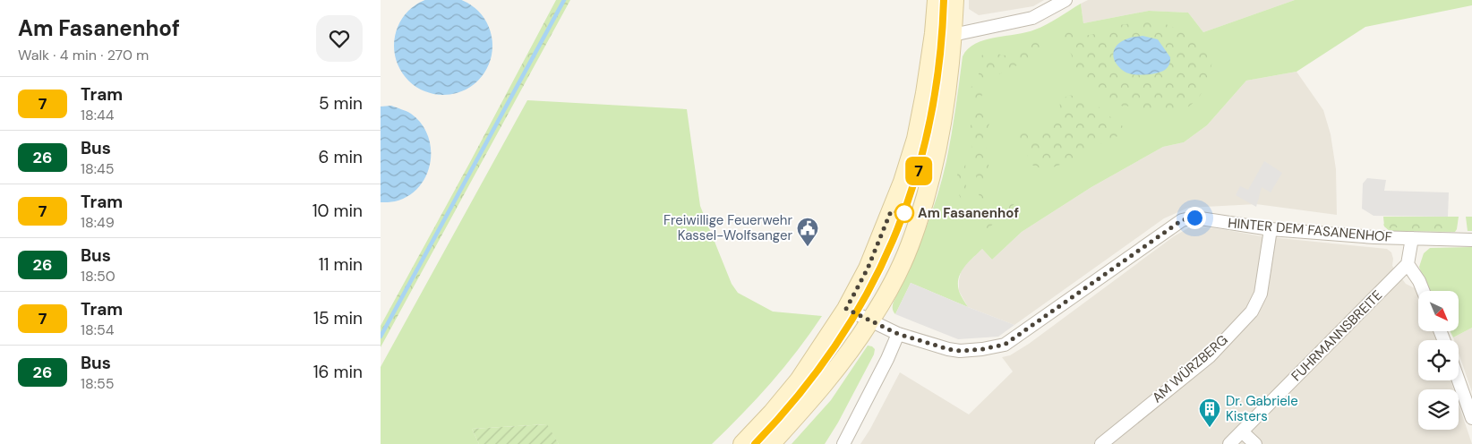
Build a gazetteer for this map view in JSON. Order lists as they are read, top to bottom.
{
  "streets": {
    "street": ["HINTER DEM FASANENHOF", "FUHRMANNSBREITE", "AM WÜRZBERG"]
  },
  "crossings": [
    ["HINTER DEM FASANENHOF", "AM WÜRZBERG"]
  ],
  "places": {
    "other": ["Am Fasanenhof"],
    "public building": ["Freiwillige Feuerwehr Kassel-Wolfsanger"],
    "building": ["Dr. Gabriele Kisters"]
  },
  "lines": ["tram line 7"],
  "north": "bottom right",
  "page": {
    "heading": ["Am Fasanenhof", "Walk · 4 min · 270 m"],
    "on_map": "7",
    "list": [
      {
        "mark": "7",
        "name": "Tram",
        "note": "18:44",
        "value": "5 min"
      },
      {
        "mark": "26",
        "name": "Bus",
        "note": "18:45",
        "value": "6 min"
      },
      {
        "mark": "7",
        "name": "Tram",
        "note": "18:49",
        "value": "10 min"
      },
      {
        "mark": "26",
        "name": "Bus",
        "note": "18:50",
        "value": "11 min"
      },
      {
        "mark": "7",
        "name": "Tram",
        "note": "18:54",
        "value": "15 min"
      },
      {
        "mark": "26",
        "name": "Bus",
        "note": "18:55",
        "value": "16 min"
      }
    ]
  }
}
